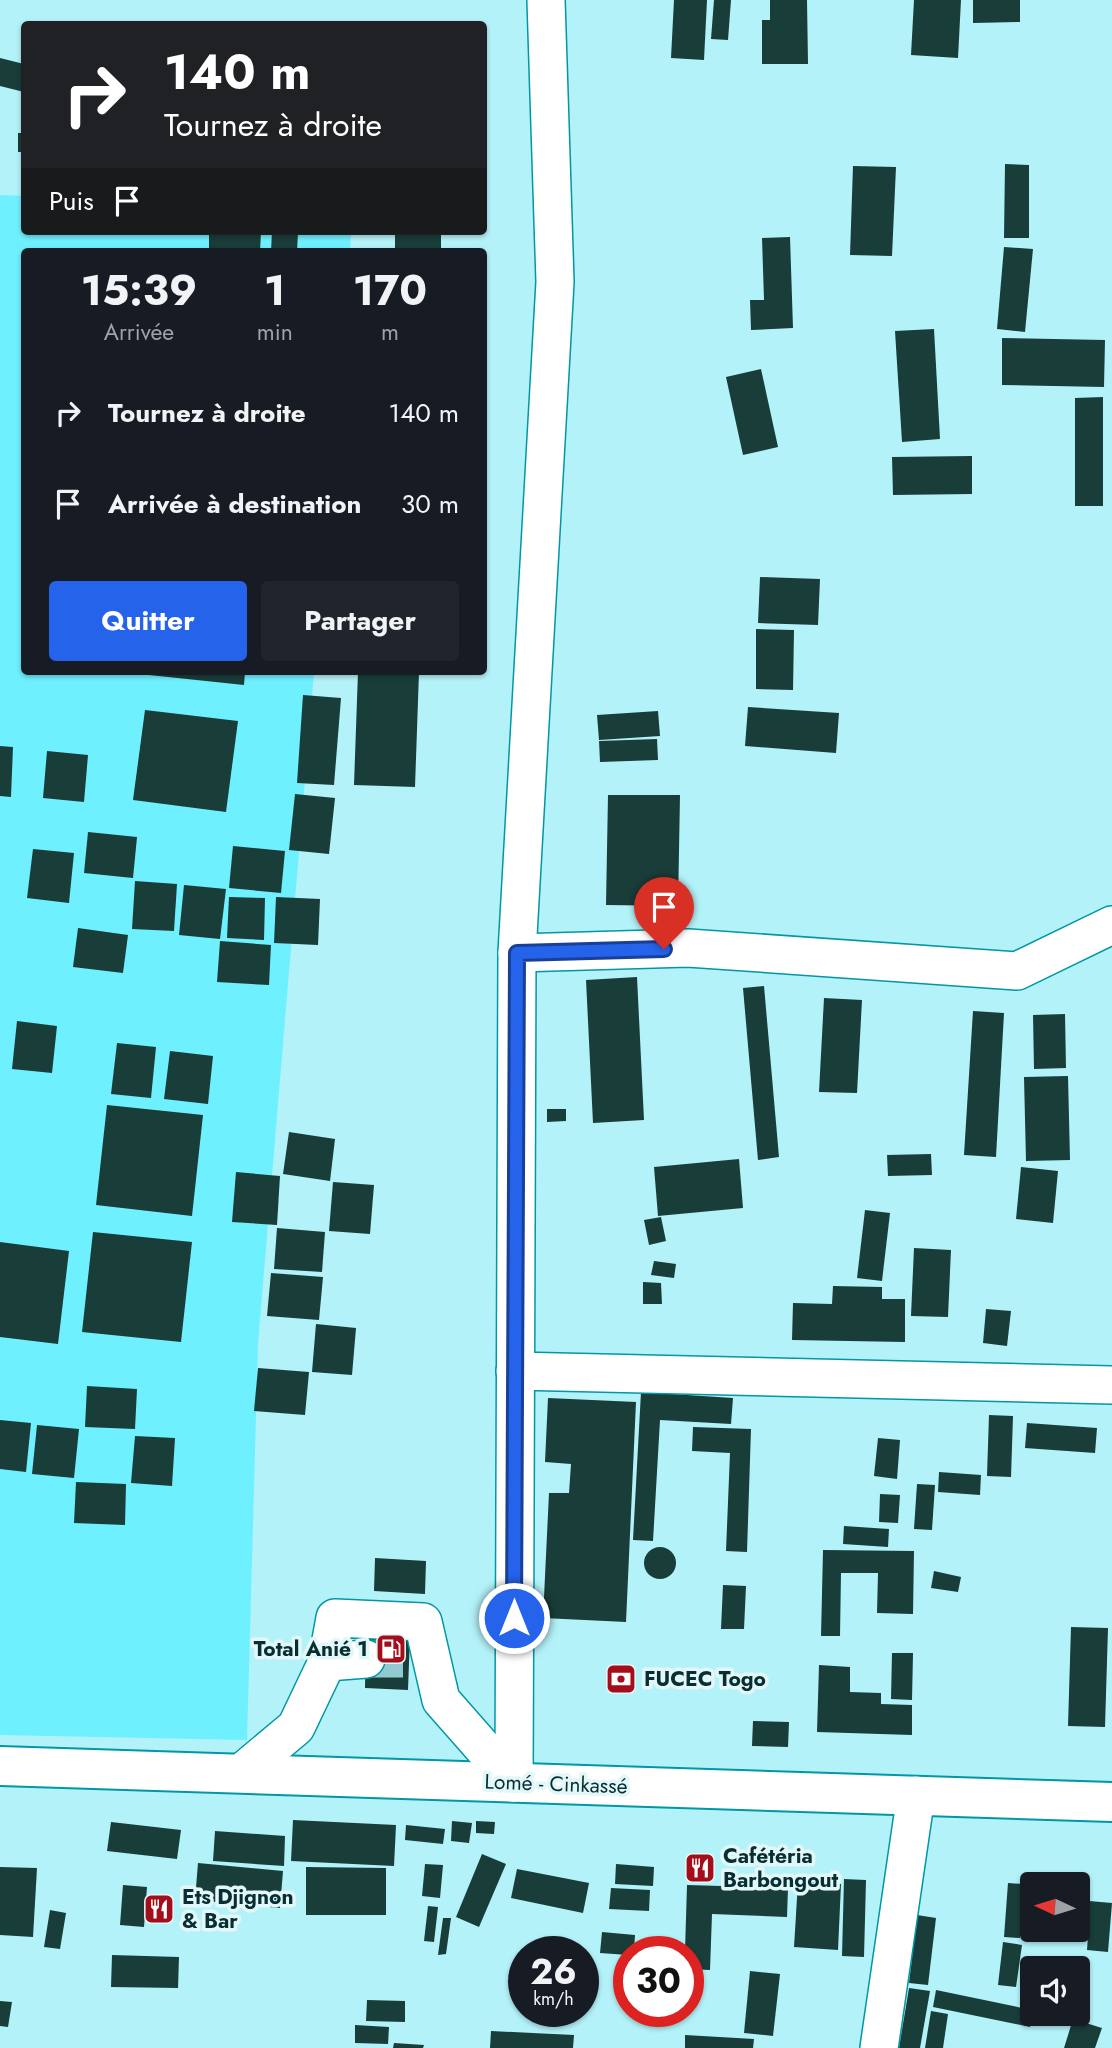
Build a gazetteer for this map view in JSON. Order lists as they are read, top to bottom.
{
  "streets": {
    "highway": ["Lomé - Cinkassé"]
  },
  "places": {
    "fuel station": ["Total Anié 1"],
    "bank": ["FUCEC Togo"],
    "restaurant": ["Cafétéria Barbongout", "Ets Djignon & Bar"]
  },
  "north": "left",
  "page": {
    "turn": ["140 m", "Tournez à droite"],
    "then": "Puis",
    "eta": [
      "15:39",
      "Arrivée",
      "1",
      "min",
      "170",
      "m"
    ],
    "list": [
      {
        "name": "Tournez à droite",
        "value": "140 m"
      },
      {
        "name": "Arrivée à destination",
        "value": "30 m"
      }
    ],
    "buttons": ["Quitter", "Partager"],
    "speed": "26 km/h",
    "limit": "30"
  }
}
